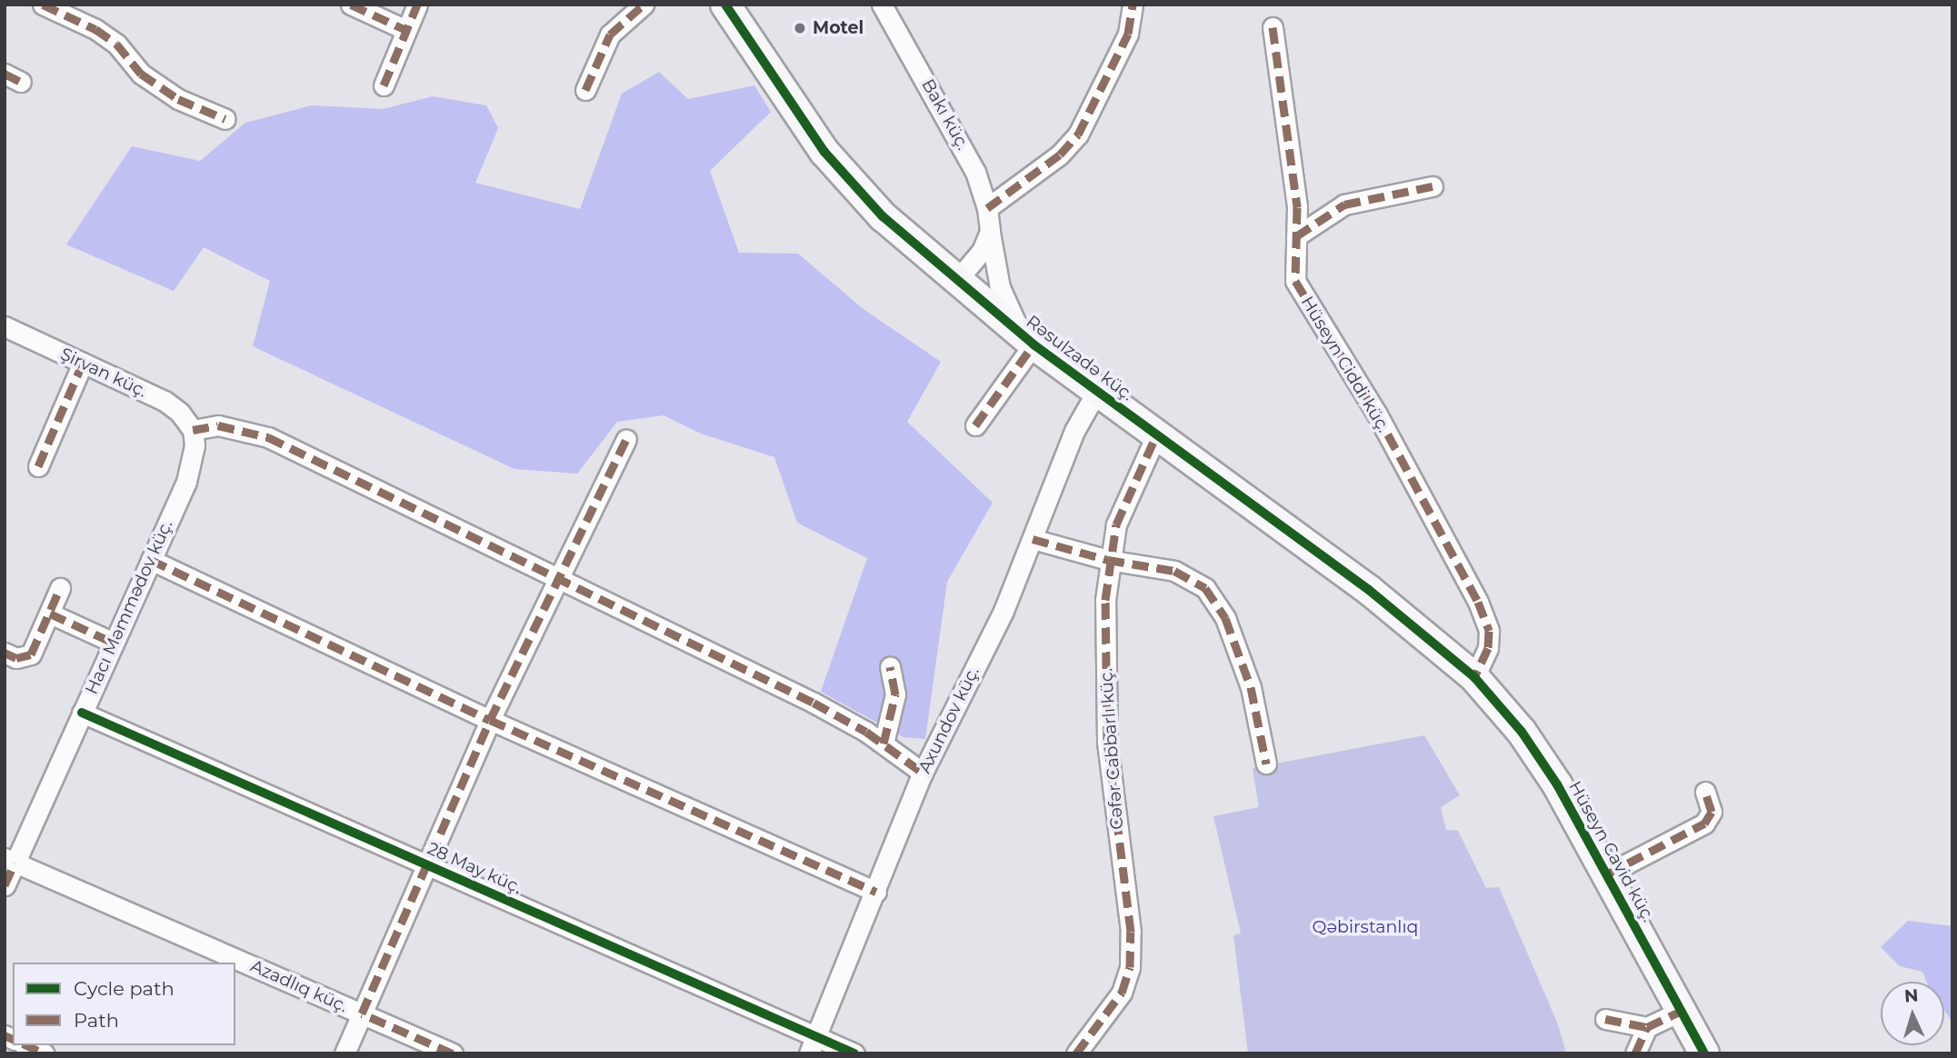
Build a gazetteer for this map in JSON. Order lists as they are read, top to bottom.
{
  "streets": {
    "street": [
      "Bakı küç.",
      "Rəsulzadə küç.",
      "Hüseyn Ciddi küç.",
      "Şirvan küç.",
      "Hacı Məmmədov küç.",
      "Axundov küç.",
      "Cəfər Cabbarlı küç.",
      "Hüseyn Cavid küç.",
      "28 May küç.",
      "Azadlıq küç."
    ]
  },
  "crossings": [
    ["Bakı küç.", "Rəsulzadə küç."],
    ["Rəsulzadə küç.", "Hüseyn Ciddi küç."],
    ["Rəsulzadə küç.", "Axundov küç."],
    ["Rəsulzadə küç.", "Cəfər Cabbarlı küç."],
    ["Rəsulzadə küç.", "Hüseyn Cavid küç."],
    ["Hüseyn Ciddi küç.", "Hüseyn Cavid küç."],
    ["Şirvan küç.", "Hacı Məmmədov küç."],
    ["Hacı Məmmədov küç.", "28 May küç."],
    ["Hacı Məmmədov küç.", "Azadlıq küç."],
    ["Axundov küç.", "28 May küç."]
  ],
  "parks": ["Qəbirstanlıq"],
  "places": ["Motel"],
  "legend": ["Cycle path", "Path"],
  "north": "top"
}
